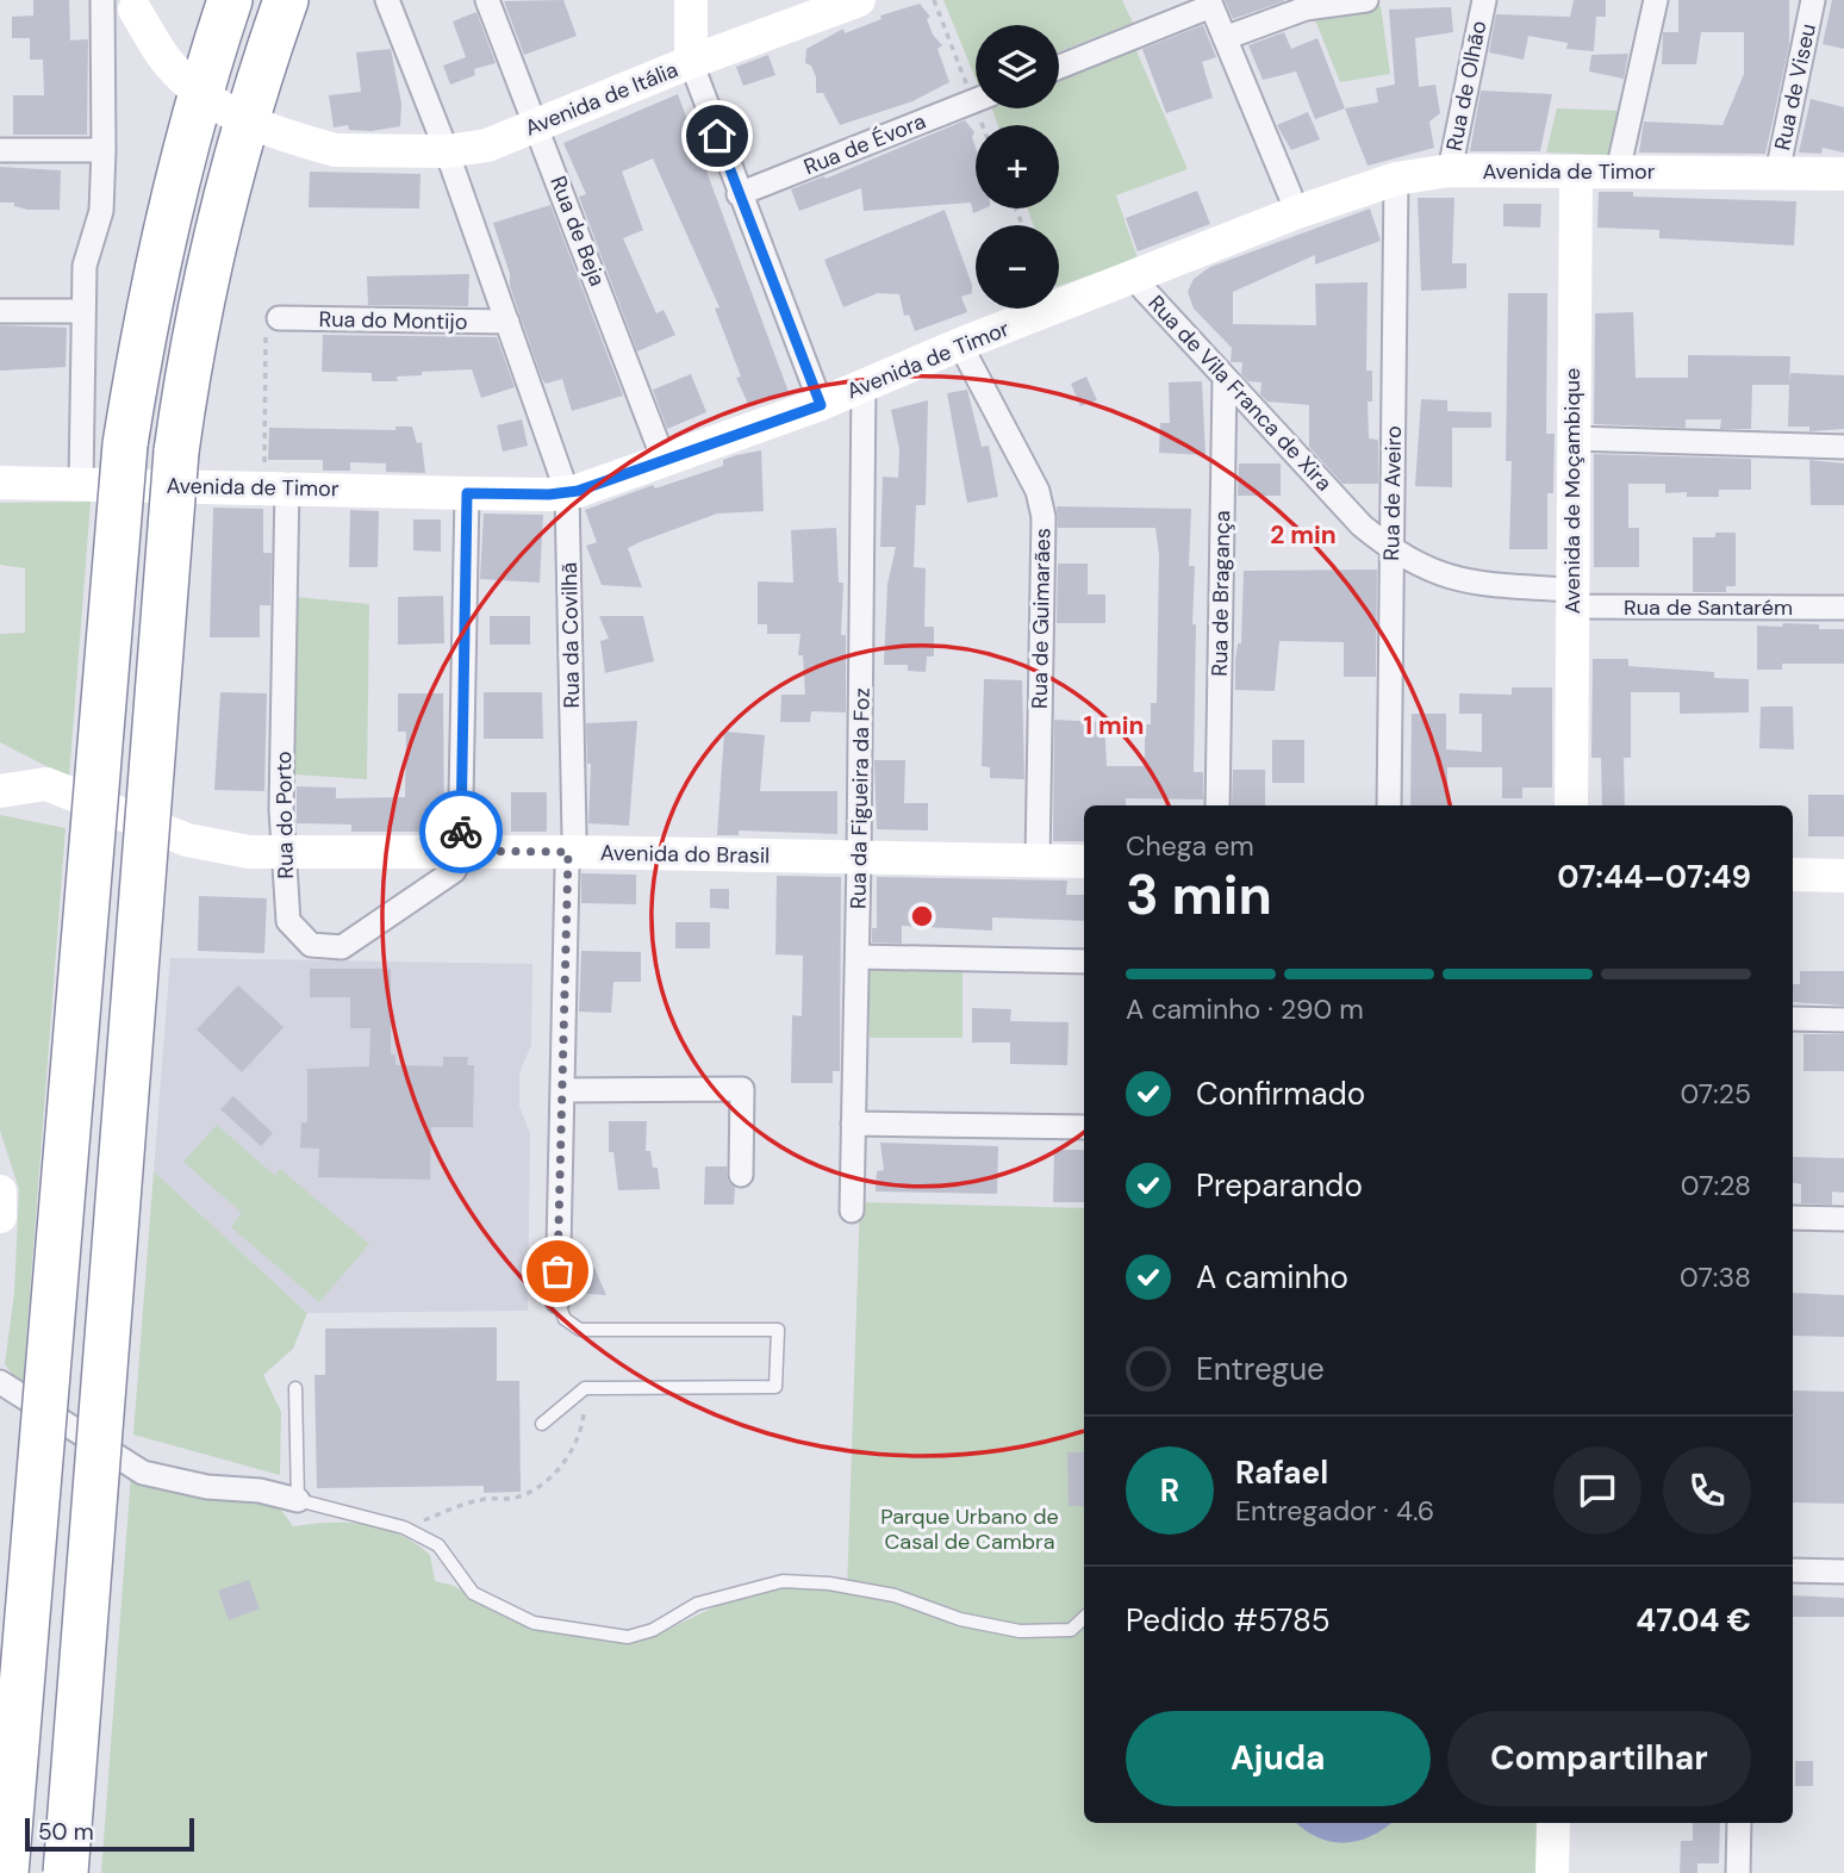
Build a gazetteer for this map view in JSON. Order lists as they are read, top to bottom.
{
  "streets": {
    "street": [
      "Rua de Olhão",
      "Rua de Viseu",
      "Avenida de Itália",
      "Rua de Évora",
      "Avenida de Timor",
      "Rua de Beja",
      "Rua do Montijo",
      "Rua de Vila Franca de Xira",
      "Avenida de Moçambique",
      "Rua de Aveiro",
      "Rua de Bragança",
      "Rua de Santarém",
      "Rua de Guimarães",
      "Rua da Covilhã",
      "Rua da Figueira da Foz",
      "Rua do Porto",
      "Avenida do Brasil"
    ]
  },
  "crossings": [
    ["Rua de Olhão", "Avenida de Timor"],
    ["Rua de Viseu", "Avenida de Timor"],
    ["Avenida de Itália", "Rua de Beja"],
    ["Avenida de Itália", "Rua da Covilhã"],
    ["Avenida de Timor", "Rua de Beja"],
    ["Avenida de Timor", "Rua de Vila Franca de Xira"],
    ["Avenida de Timor", "Avenida de Moçambique"],
    ["Avenida de Timor", "Rua de Aveiro"],
    ["Avenida de Timor", "Rua de Guimarães"],
    ["Avenida de Timor", "Rua da Covilhã"],
    ["Avenida de Timor", "Rua da Figueira da Foz"],
    ["Avenida de Timor", "Rua do Porto"],
    ["Rua do Montijo", "Rua da Covilhã"],
    ["Rua de Vila Franca de Xira", "Avenida de Moçambique"],
    ["Rua de Vila Franca de Xira", "Rua de Aveiro"],
    ["Rua de Vila Franca de Xira", "Rua de Bragança"],
    ["Rua de Vila Franca de Xira", "Rua de Santarém"],
    ["Avenida de Moçambique", "Rua de Santarém"],
    ["Rua de Guimarães", "Avenida do Brasil"],
    ["Rua da Covilhã", "Avenida do Brasil"],
    ["Rua da Figueira da Foz", "Avenida do Brasil"],
    ["Rua do Porto", "Avenida do Brasil"]
  ],
  "parks": ["Parque Urbano de Casal de Cambra"],
  "scale_bar": "50 m",
  "page": {
    "map_buttons": ["+", "−"],
    "heading": ["3 min", "Chega em", "07:44–07:49"],
    "panel": [
      "Rafael",
      "Entregador · 4.6",
      "Pedido #5785",
      "47.04 €"
    ],
    "bar": "A caminho · 290 m",
    "list": [
      ["Confirmado", "07:25"],
      ["Preparando", "07:28"],
      ["A caminho", "07:38"],
      "Entregue"
    ],
    "round": "R",
    "buttons": ["Ajuda", "Compartilhar"],
    "scale": "50 m"
  },
  "rings": ["2 min", "1 min"]
}
